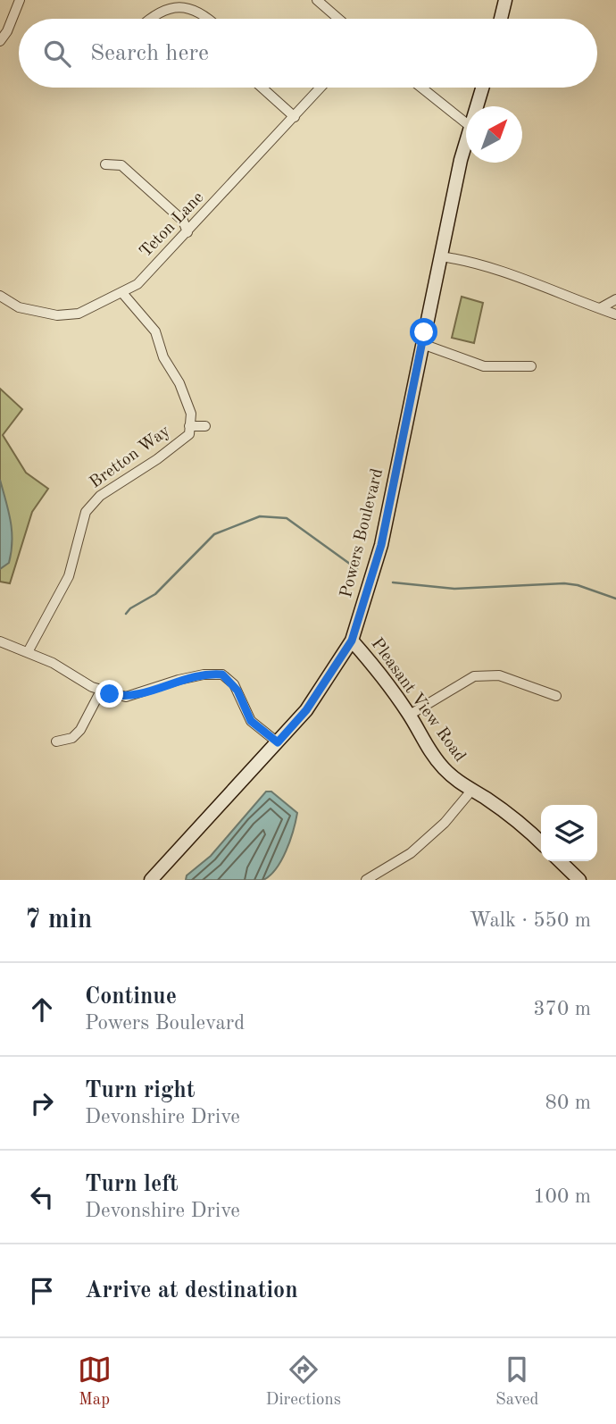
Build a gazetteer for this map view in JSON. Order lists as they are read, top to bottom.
{
  "streets": {
    "main road": ["Powers Boulevard", "Pleasant View Road"],
    "street": ["Teton Lane", "Bretton Way"]
  },
  "crossings": [
    ["Teton Lane", "Bretton Way"],
    ["Powers Boulevard", "Pleasant View Road"]
  ],
  "north": "top right",
  "page": {
    "search": "Search here",
    "heading": ["7 min", "Walk · 550 m"],
    "list": [
      ["Continue", "Powers Boulevard", "370 m"],
      ["Turn right", "Devonshire Drive", "80 m"],
      ["Turn left", "Devonshire Drive", "100 m"],
      "Arrive at destination"
    ],
    "nav": ["Map", "Directions", "Saved"]
  }
}
